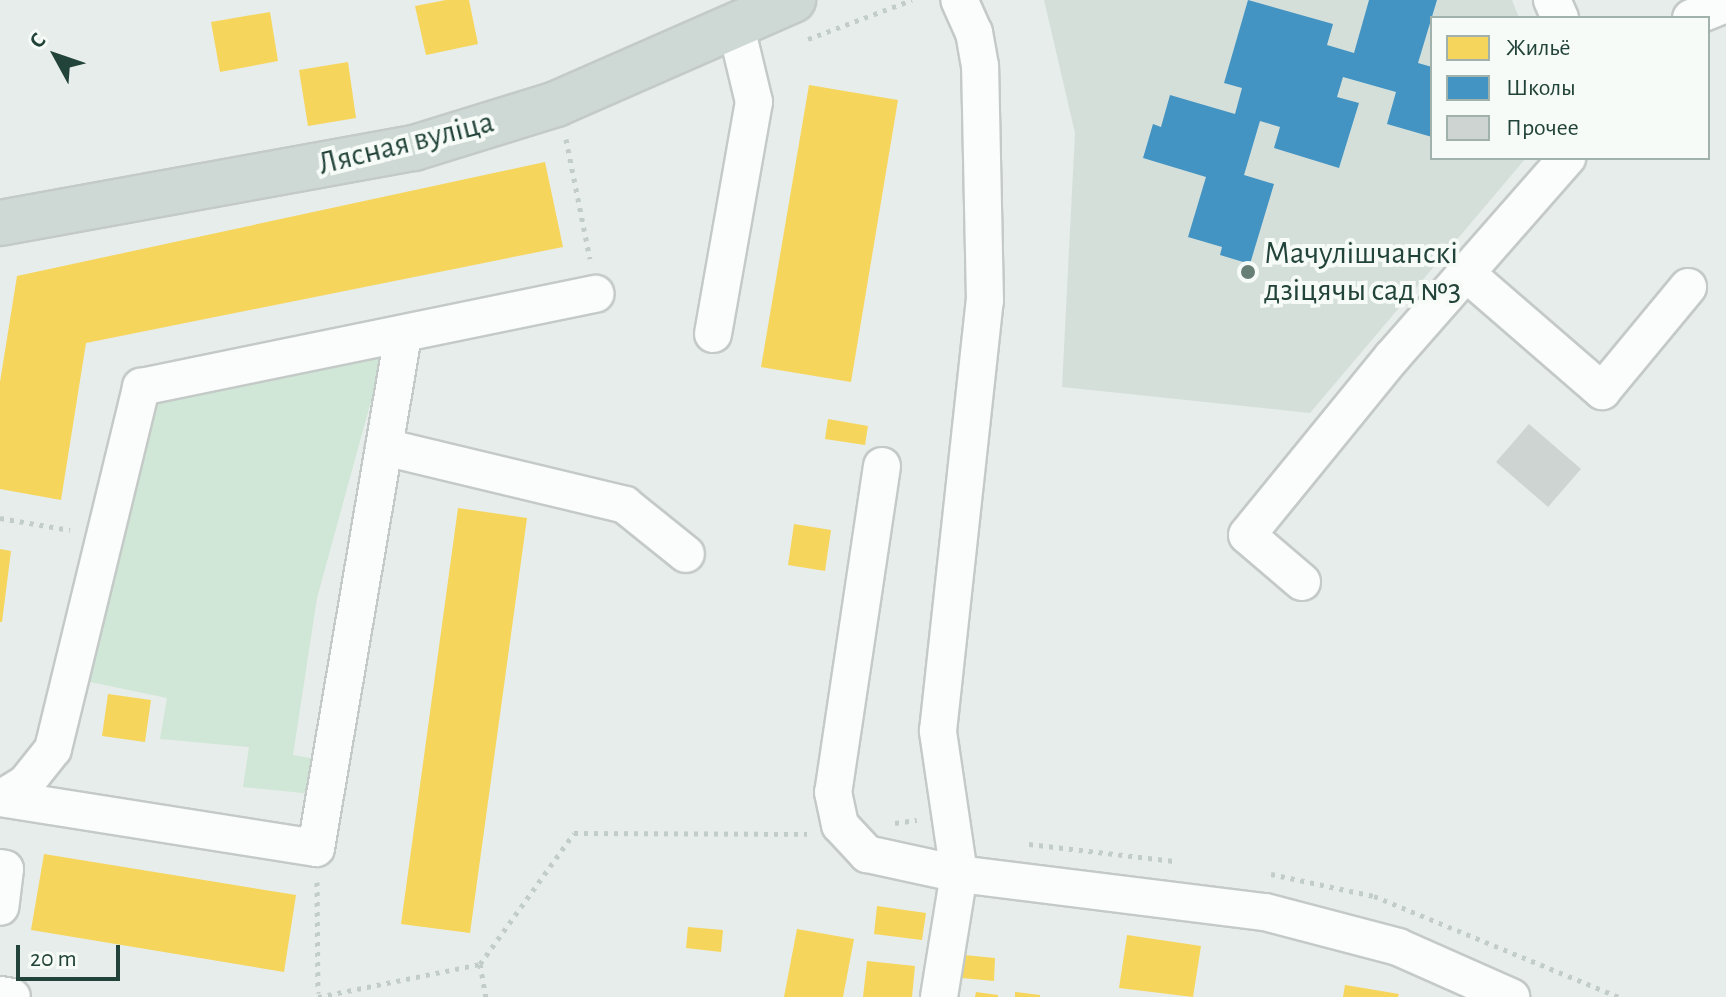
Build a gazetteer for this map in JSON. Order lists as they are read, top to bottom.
{
  "streets": {
    "main road": ["Лясная вуліца"]
  },
  "places": ["Мачулішчанскі дзіцячы сад №3"],
  "legend": ["Жильё", "Школы", "Прочее"],
  "scale_bar": "20 m",
  "north": "top left"
}
